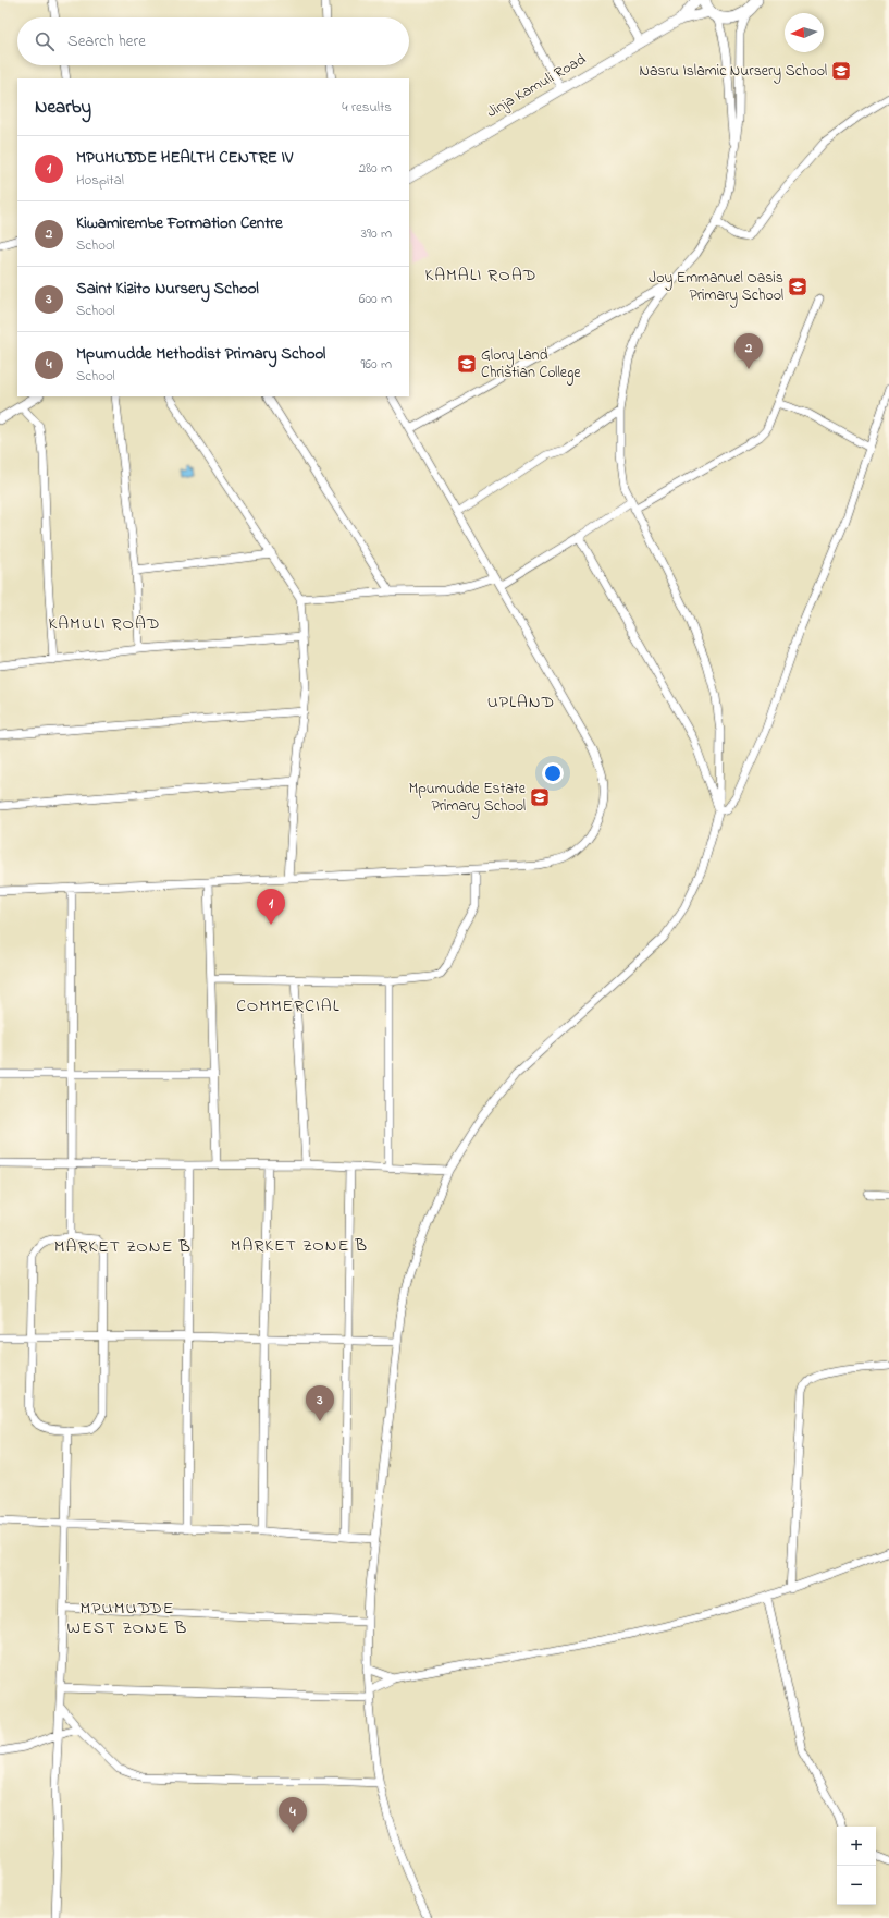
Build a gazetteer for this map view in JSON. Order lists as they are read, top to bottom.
{
  "streets": {
    "main road": ["Jinja Kamuli Road"]
  },
  "districts": [
    "KAMALI ROAD",
    "KAMULI ROAD",
    "UPLAND",
    "COMMERCIAL",
    "MARKET ZONE B",
    "MARKET ZONE B",
    "MPUMUDDE WEST ZONE B"
  ],
  "places": {
    "school or university": [
      "Nasru Islamic Nursery School",
      "Joy Emmanuel Oasis Primary School",
      "Glory Land Christian College",
      "Mpumudde Estate Primary School"
    ]
  },
  "north": "left",
  "page": {
    "search": "Search here",
    "heading": ["Nearby", "4 results"],
    "list": [
      {
        "mark": "1",
        "name": "MPUMUDDE HEALTH CENTRE IV",
        "note": "Hospital",
        "value": "280 m"
      },
      {
        "mark": "2",
        "name": "Kiwamirembe Formation Centre",
        "note": "School",
        "value": "390 m"
      },
      {
        "mark": "3",
        "name": "Saint Kizito Nursery School",
        "note": "School",
        "value": "600 m"
      },
      {
        "mark": "4",
        "name": "Mpumudde Methodist Primary School",
        "note": "School",
        "value": "960 m"
      }
    ],
    "pins": [
      "2",
      "1",
      "3",
      "4"
    ],
    "map_buttons": ["+", "−"]
  }
}
